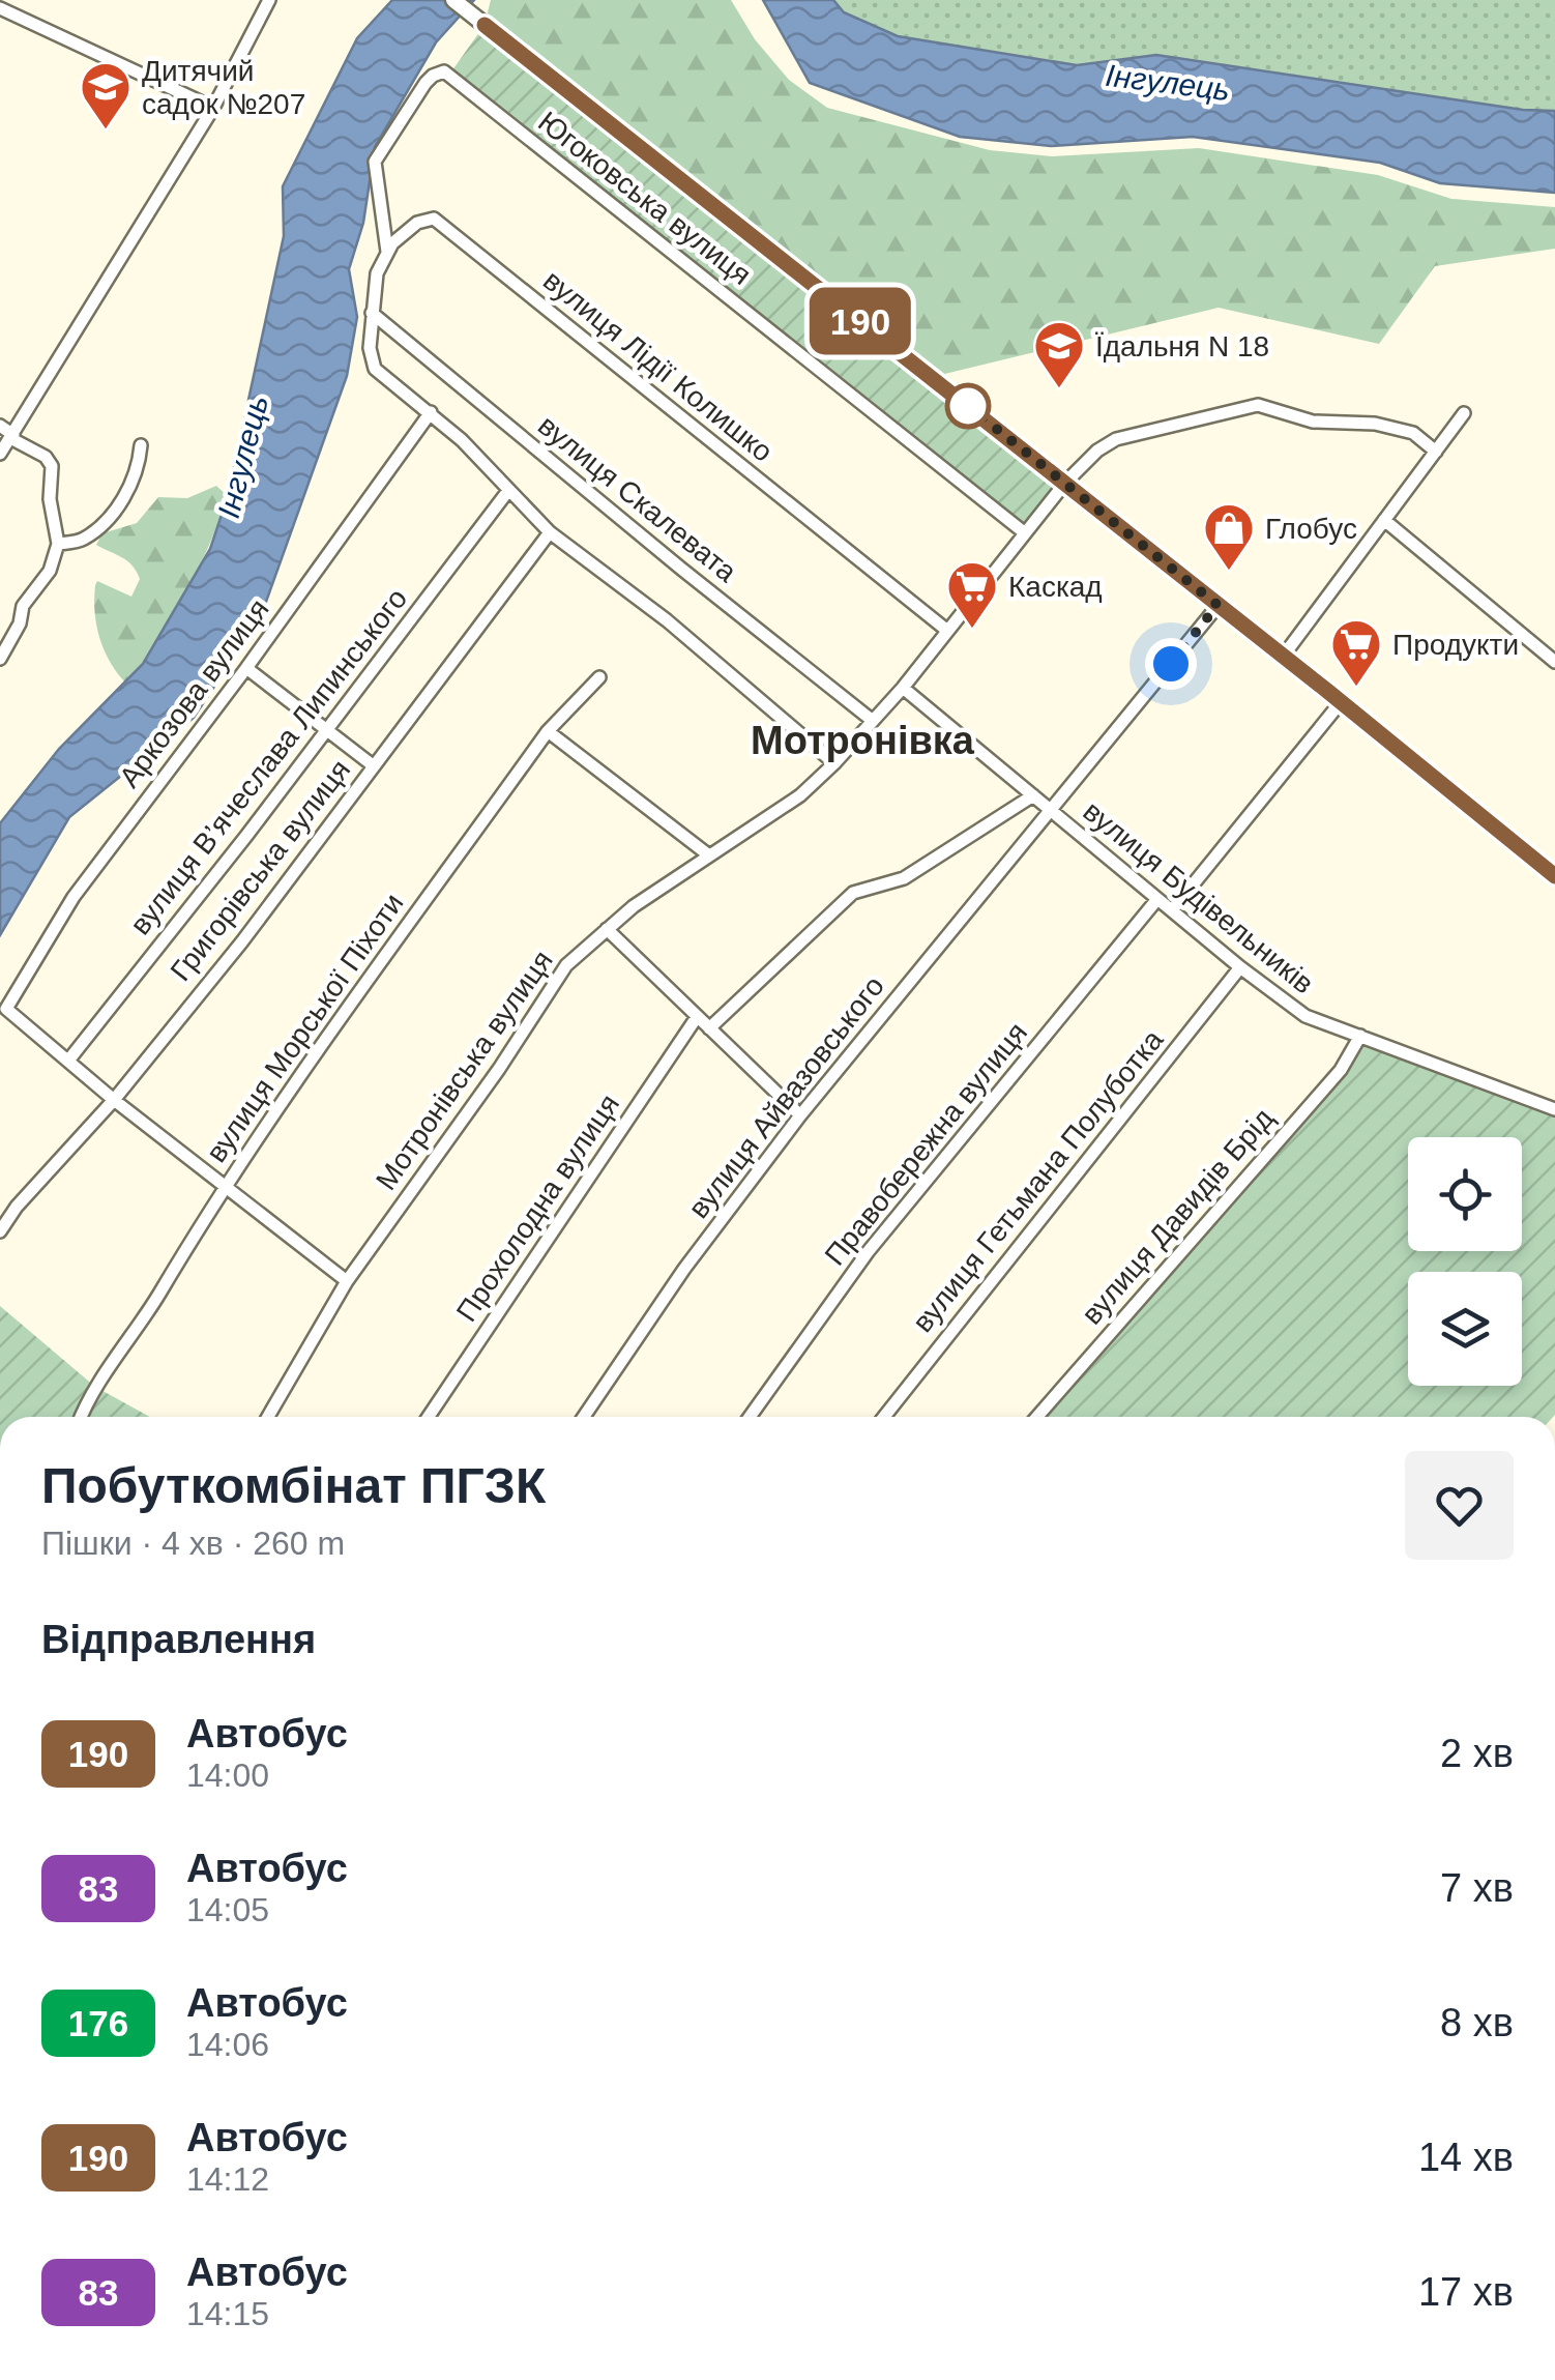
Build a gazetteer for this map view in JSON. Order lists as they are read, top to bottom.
{
  "streets": {
    "street": [
      "Югоковська вулиця",
      "вулиця Лідії Колишко",
      "вулиця Скалевата",
      "Аркозова вулиця",
      "вулиця В’ячеслава Липинського",
      "Григорівська вулиця",
      "вулиця Будівельників",
      "вулиця Морської Піхоти",
      "Мотронівська вулиця",
      "вулиця Айвазовського",
      "Правобережна вулиця",
      "вулиця Гетьмана Полуботка",
      "Прохолодна вулиця",
      "вулиця Давидів Брід"
    ]
  },
  "crossings": [
    ["Югоковська вулиця", "вулиця Лідії Колишко"],
    ["Югоковська вулиця", "Мотронівська вулиця"],
    ["вулиця Лідії Колишко", "Мотронівська вулиця"],
    ["вулиця Скалевата", "Мотронівська вулиця"],
    ["Аркозова вулиця", "вулиця В’ячеслава Липинського"],
    ["вулиця Будівельників", "Мотронівська вулиця"],
    ["вулиця Будівельників", "вулиця Айвазовського"],
    ["вулиця Будівельників", "Правобережна вулиця"],
    ["вулиця Будівельників", "вулиця Гетьмана Полуботка"],
    ["вулиця Будівельників", "вулиця Давидів Брід"]
  ],
  "districts": ["Мотронівка"],
  "water": ["Інгулець"],
  "places": {
    "school or university": ["Дитячий садок №207", "Їдальня N 18"],
    "shop": ["Глобус"],
    "supermarket": ["Каскад", "Продукти"]
  },
  "lines": ["bus line 190"],
  "page": {
    "on_map": "190",
    "heading": [
      ["Побуткомбінат ПГЗК", "Пішки · 4 хв · 260 m"],
      "Відправлення"
    ],
    "list": [
      {
        "mark": "190",
        "name": "Автобус",
        "note": "14:00",
        "value": "2 хв"
      },
      {
        "mark": "83",
        "name": "Автобус",
        "note": "14:05",
        "value": "7 хв"
      },
      {
        "mark": "176",
        "name": "Автобус",
        "note": "14:06",
        "value": "8 хв"
      },
      {
        "mark": "190",
        "name": "Автобус",
        "note": "14:12",
        "value": "14 хв"
      },
      {
        "mark": "83",
        "name": "Автобус",
        "note": "14:15",
        "value": "17 хв"
      }
    ]
  }
}
